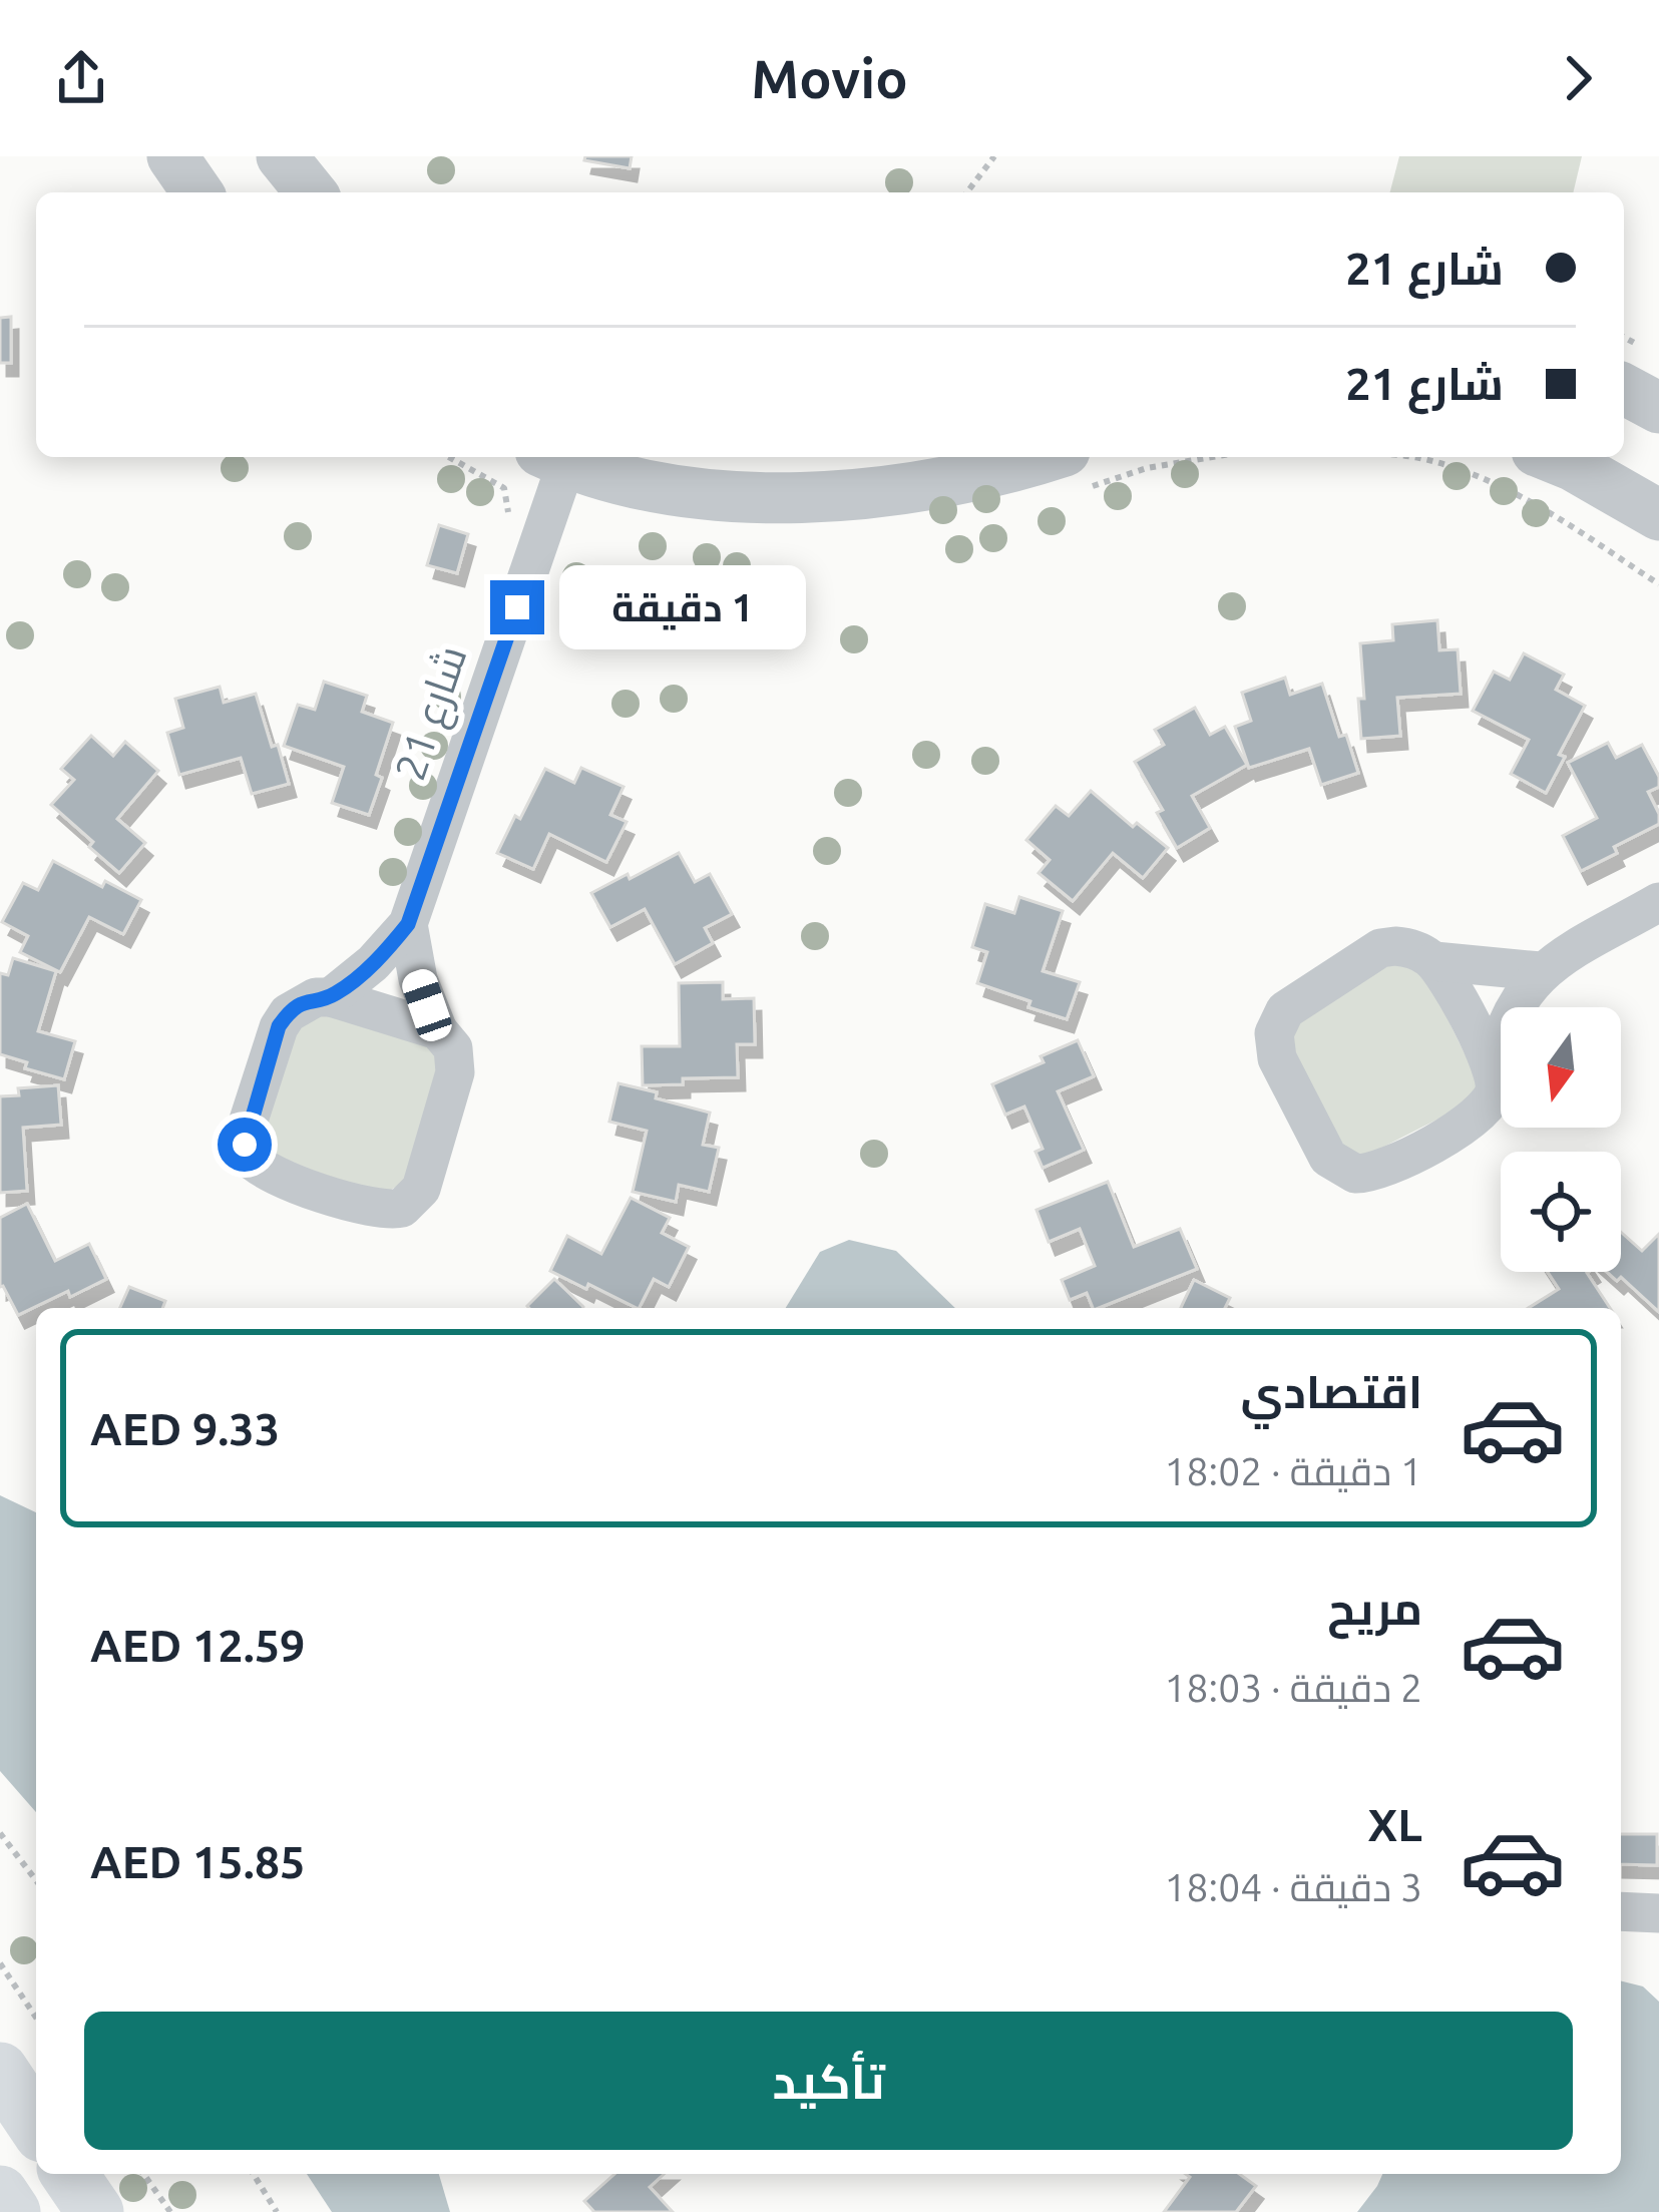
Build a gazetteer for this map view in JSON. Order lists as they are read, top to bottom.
{
  "streets": {
    "street": ["شارع 21"]
  },
  "north": "bottom",
  "page": {
    "header": "Movio",
    "banner": ["شارع 21", "شارع 21"],
    "bubble": "1 دقيقة",
    "list": [
      {
        "name": "اقتصادي",
        "note": "1 دقيقة · 18:02",
        "value": "AED 9.33"
      },
      {
        "name": "مريح",
        "note": "2 دقيقة · 18:03",
        "value": "AED 12.59"
      },
      {
        "name": "XL",
        "note": "3 دقيقة · 18:04",
        "value": "AED 15.85"
      }
    ],
    "buttons": "تأكيد"
  }
}
